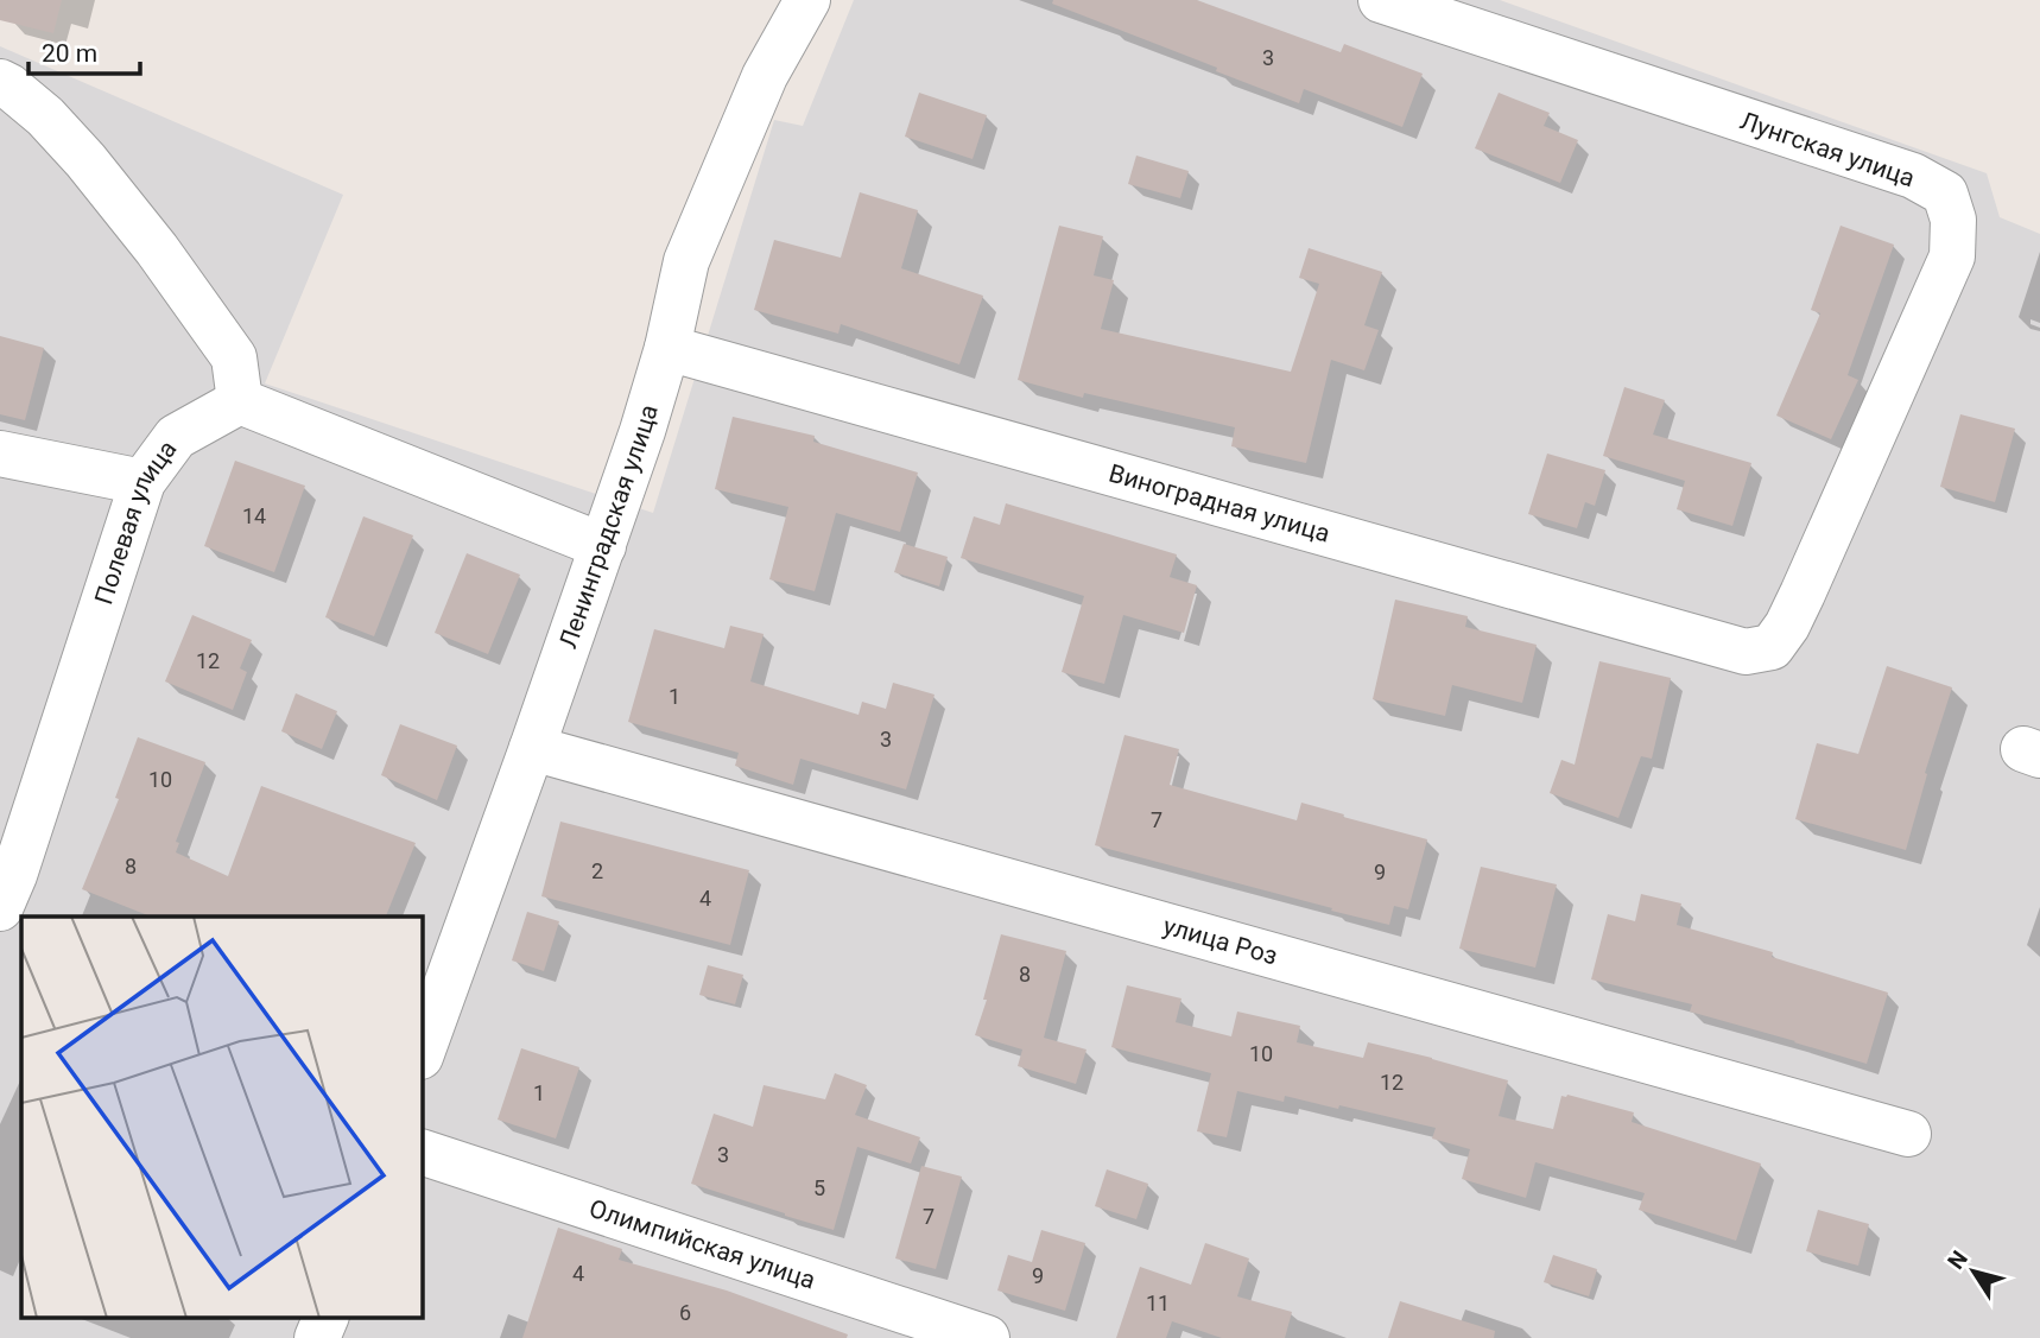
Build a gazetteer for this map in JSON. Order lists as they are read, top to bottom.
{
  "streets": {
    "street": [
      "Лунгская улица",
      "Виноградная улица",
      "Полевая улица",
      "Ленинградская улица",
      "улица Роз",
      "Олимпийская улица"
    ]
  },
  "crossings": [
    ["Лунгская улица", "Виноградная улица"],
    ["Виноградная улица", "Ленинградская улица"],
    ["Ленинградская улица", "улица Роз"]
  ],
  "house_numbers": [
    "3",
    "14",
    "12",
    "1",
    "3",
    "10",
    "7",
    "8",
    "2",
    "9",
    "4",
    "8",
    "10",
    "12",
    "1",
    "3",
    "5",
    "7",
    "4",
    "9",
    "11",
    "6"
  ],
  "scale_bar": "20 m",
  "north": "top left"
}
